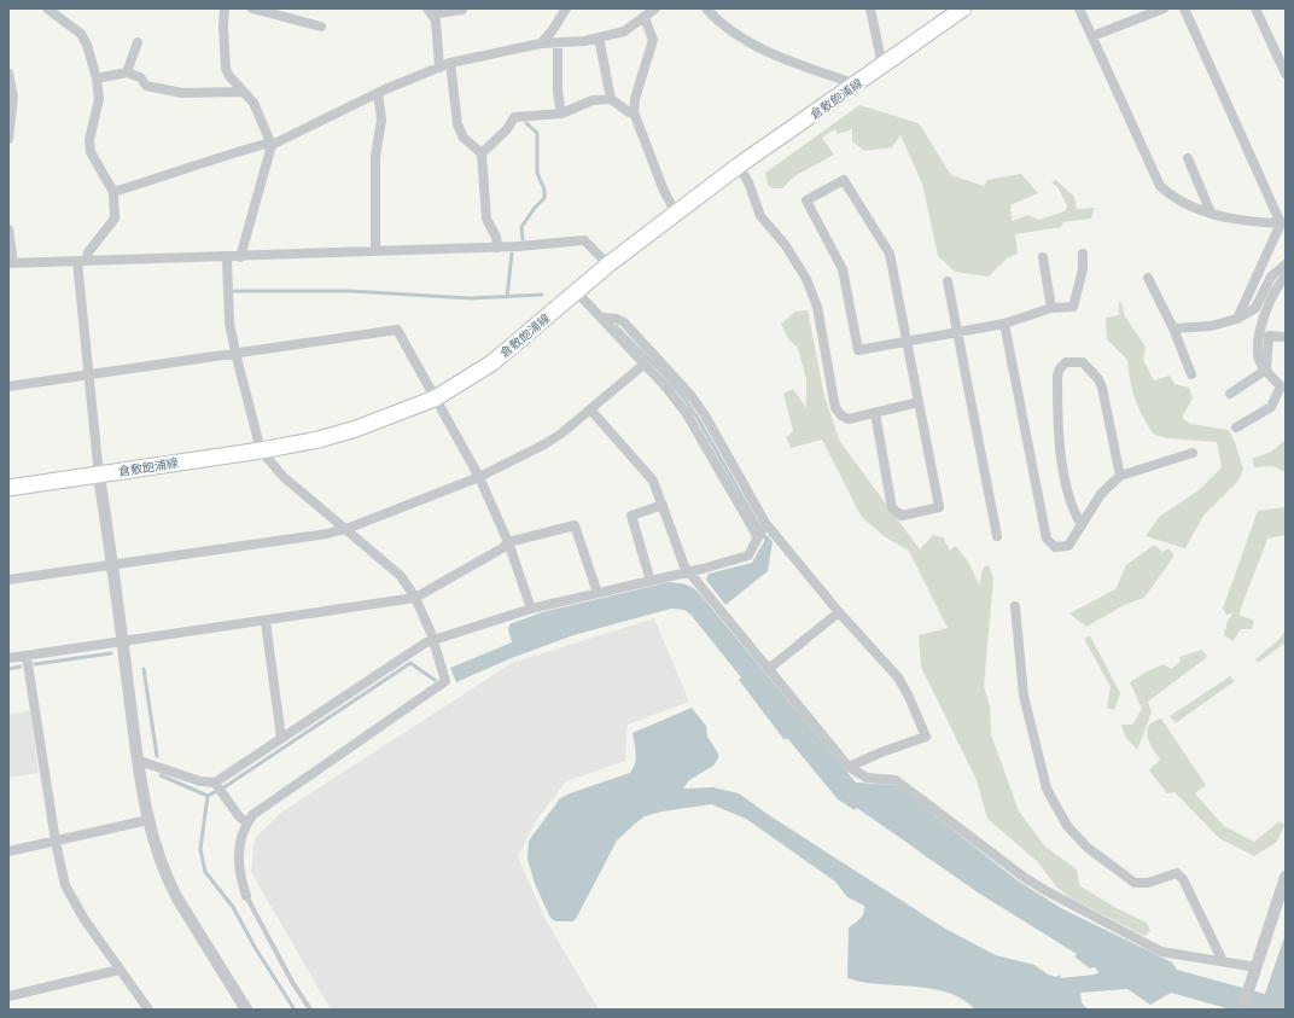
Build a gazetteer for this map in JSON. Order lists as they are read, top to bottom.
{
  "streets": {
    "main road": ["倉敷飽浦線"]
  }
}
